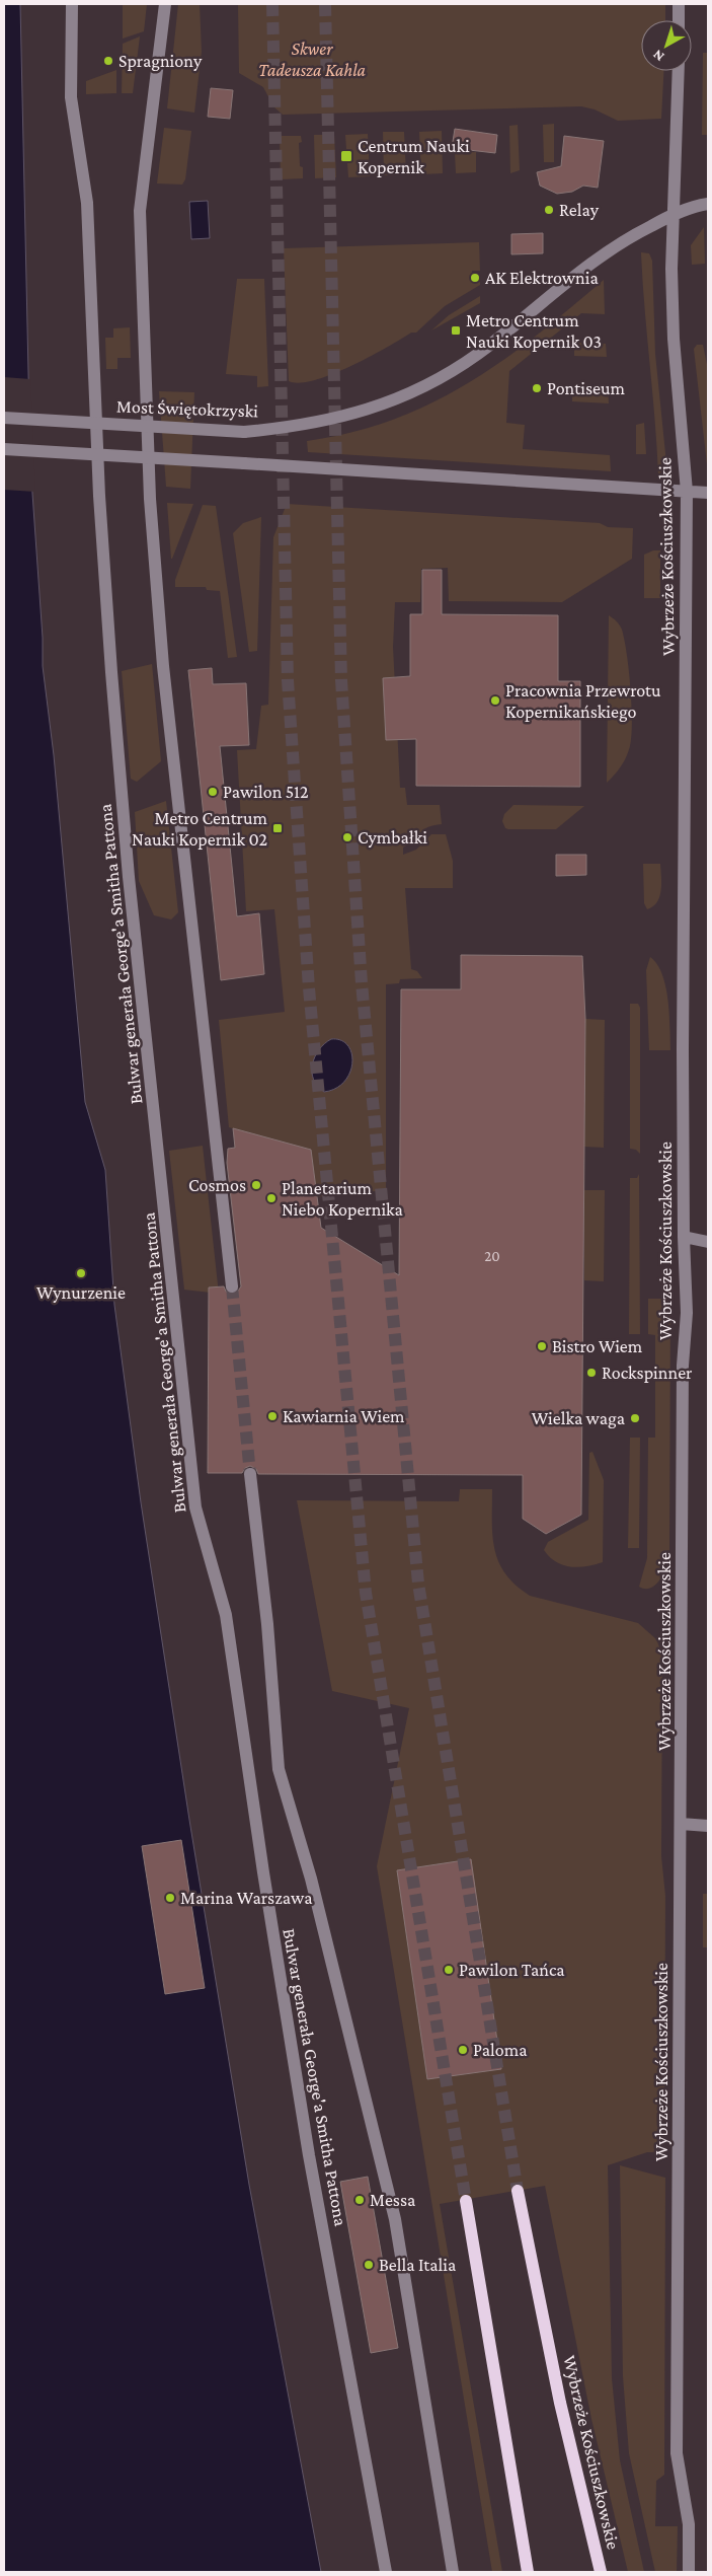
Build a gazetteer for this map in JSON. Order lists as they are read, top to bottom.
{
  "streets": {
    "main road": ["Wybrzeże Kościuszkowskie"],
    "street": ["Most Świętokrzyski", "Bulwar generała George'a Smitha Pattona"]
  },
  "crossings": [
    ["Most Świętokrzyski", "Wybrzeże Kościuszkowskie"]
  ],
  "parks": ["Skwer Tadeusza Kahla"],
  "places": {
    "other": [
      "Spragniony",
      "Relay",
      "AK Elektrownia",
      "Pontiseum",
      "Pracownia Przewrotu Kopernikańskiego",
      "Pawilon 512",
      "Cymbałki",
      "Cosmos",
      "Planetarium Niebo Kopernika",
      "Wynurzenie",
      "Bistro Wiem",
      "Rockspinner",
      "Kawiarnia Wiem",
      "Wielka waga",
      "Marina Warszawa",
      "Pawilon Tańca",
      "Paloma",
      "Messa",
      "Bella Italia"
    ],
    "transit": ["Centrum Nauki Kopernik", "Metro Centrum Nauki Kopernik 03", "Metro Centrum Nauki Kopernik 02"]
  },
  "house_numbers": ["20"],
  "north": "bottom left"
}
